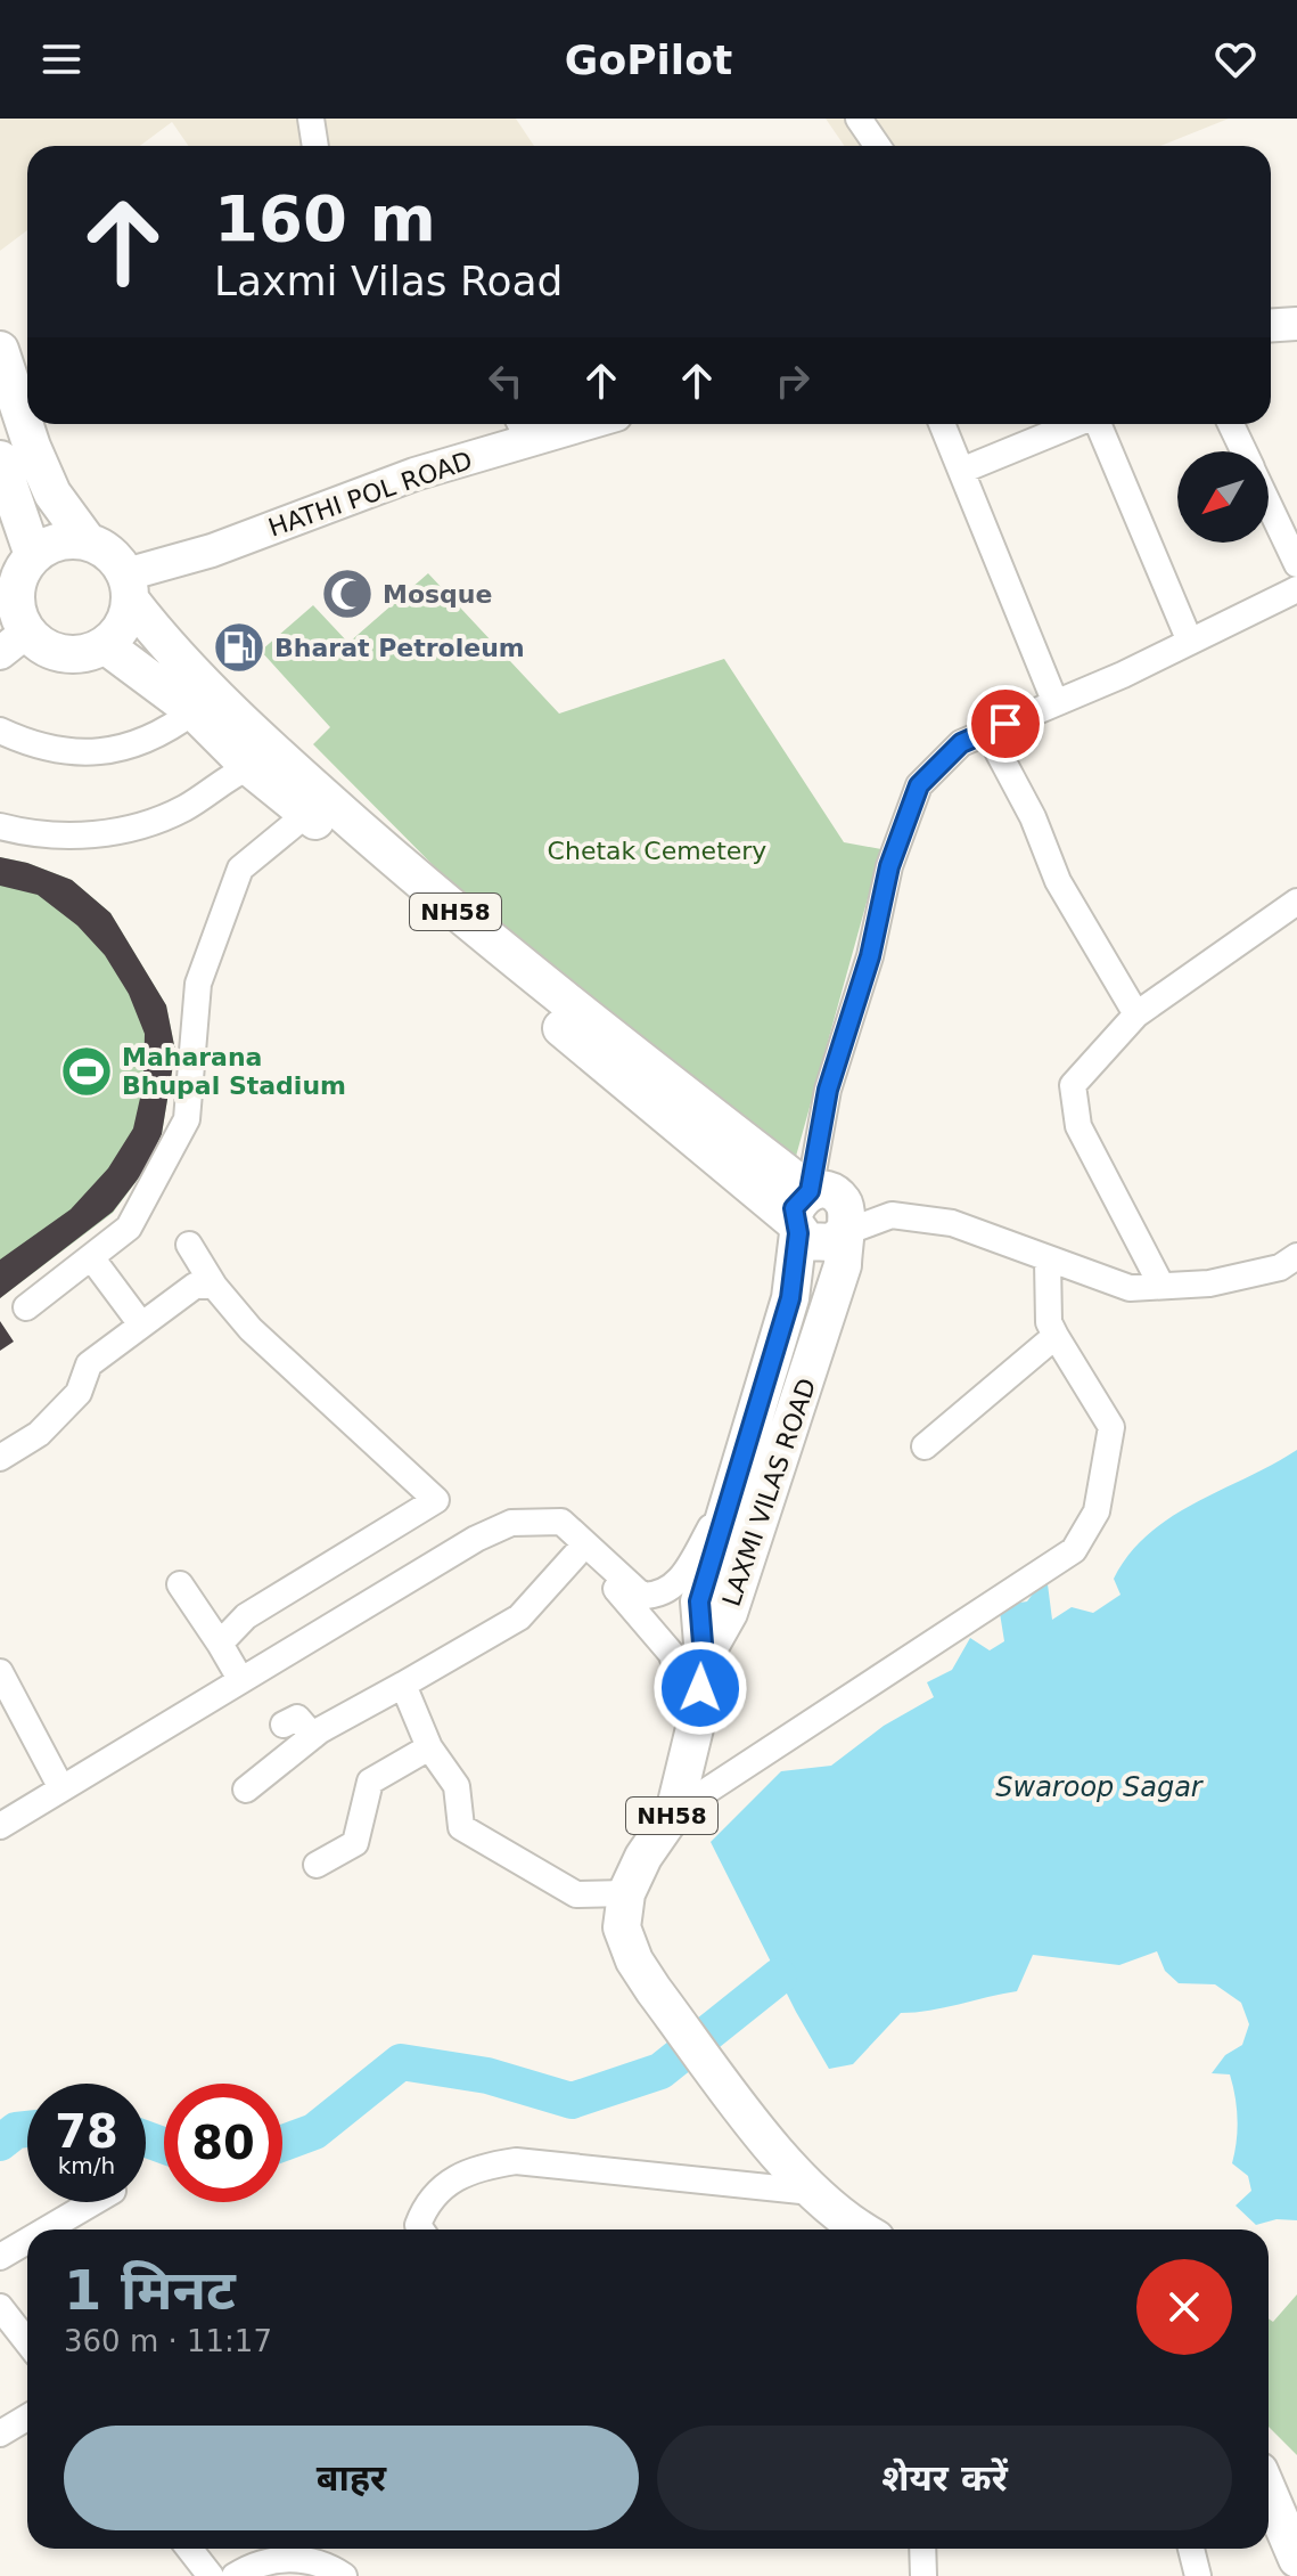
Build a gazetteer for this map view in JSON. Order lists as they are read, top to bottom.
{
  "streets": {
    "highway": ["NH58", "LAXMI VILAS ROAD"],
    "main road": ["HATHI POL ROAD"]
  },
  "crossings": [
    ["HATHI POL ROAD", "NH58"],
    ["NH58", "LAXMI VILAS ROAD"]
  ],
  "water": ["Swaroop Sagar"],
  "parks": ["Chetak Cemetery"],
  "places": {
    "mosque": ["Mosque"],
    "fuel station": ["Bharat Petroleum"],
    "sports": ["Maharana Bhupal Stadium"]
  },
  "north": "bottom left",
  "page": {
    "header": "GoPilot",
    "turn": ["160 m", "Laxmi Vilas Road"],
    "speed": "78 km/h",
    "limit": "80",
    "heading": ["1 मिनट", "360 m · 11:17"],
    "buttons": ["बाहर", "शेयर करें"]
  }
}
